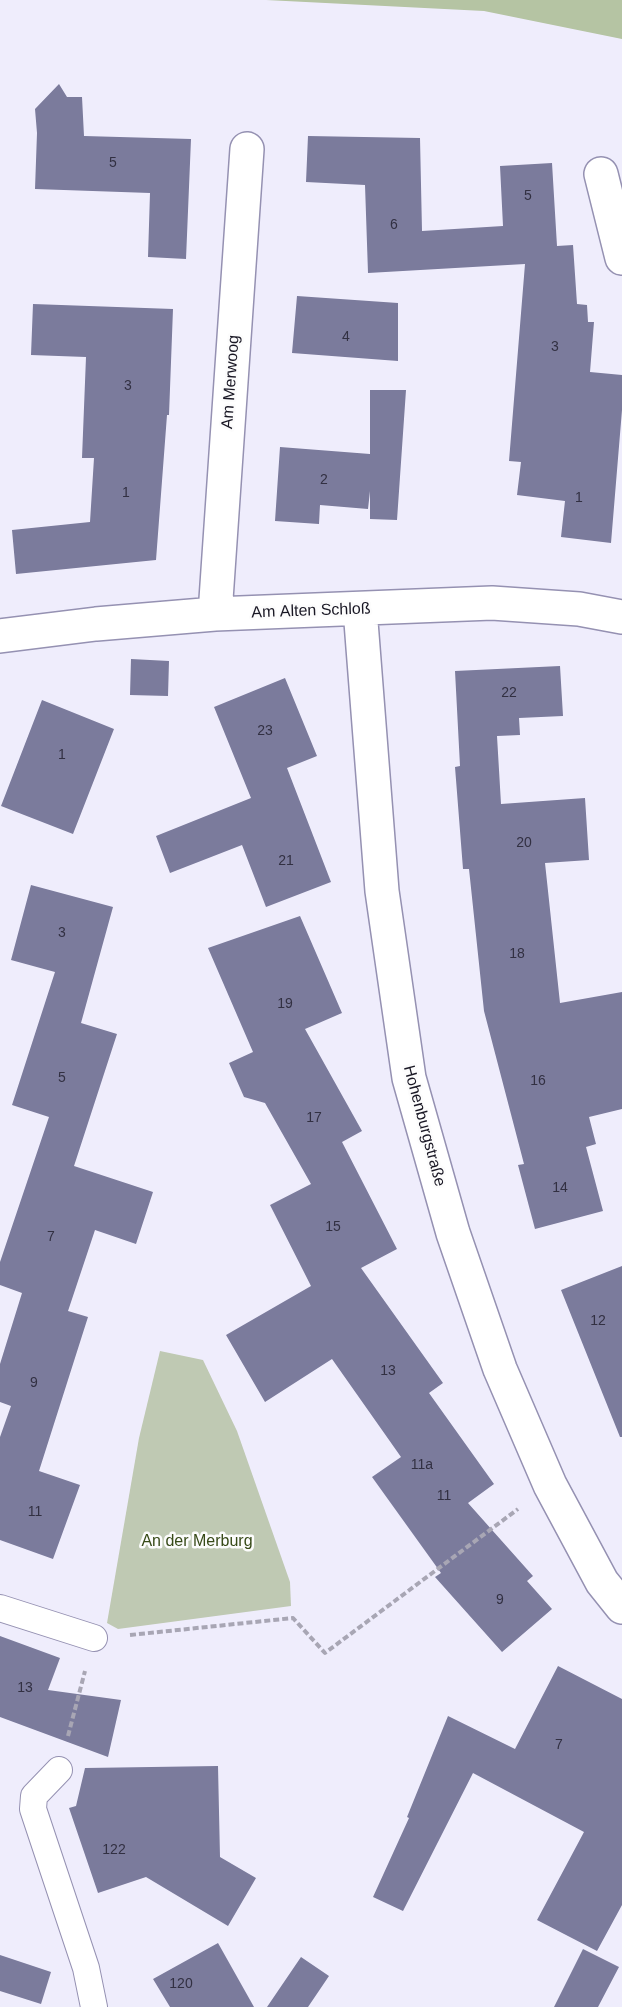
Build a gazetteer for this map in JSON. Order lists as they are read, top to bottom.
{
  "streets": {
    "street": ["Am Merwoog", "Am Alten Schloß", "Hohenburgstraße"]
  },
  "crossings": [
    ["Am Merwoog", "Am Alten Schloß"],
    ["Am Alten Schloß", "Hohenburgstraße"]
  ],
  "parks": ["An der Merburg"],
  "house_numbers": [
    "5",
    "5",
    "6",
    "4",
    "3",
    "3",
    "2",
    "1",
    "1",
    "22",
    "23",
    "1",
    "20",
    "21",
    "3",
    "18",
    "19",
    "5",
    "16",
    "17",
    "14",
    "15",
    "7",
    "12",
    "13",
    "9",
    "11a",
    "11",
    "11",
    "9",
    "13",
    "7",
    "122",
    "120"
  ]
}
